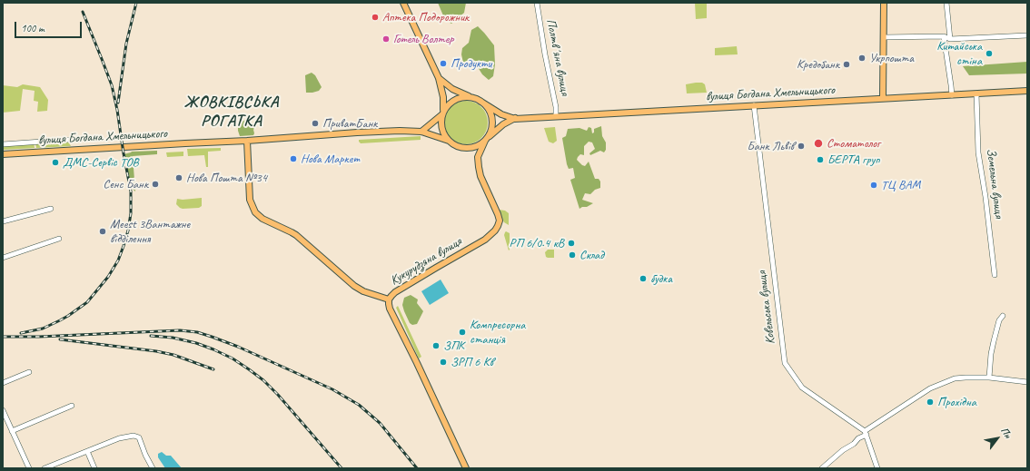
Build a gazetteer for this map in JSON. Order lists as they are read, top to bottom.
{
  "streets": {
    "main road": ["вулиця Богдана Хмельницького", "Кукурудзяна вулиця"],
    "street": ["Полтвʼяна вулиця", "Земельна вулиця", "Ковельська вулиця"]
  },
  "crossings": [
    ["Полтвʼяна вулиця", "вулиця Богдана Хмельницького"],
    ["вулиця Богдана Хмельницького", "Земельна вулиця"],
    ["вулиця Богдана Хмельницького", "Кукурудзяна вулиця"],
    ["вулиця Богдана Хмельницького", "Ковельська вулиця"]
  ],
  "districts": ["ЖОВКІВСЬКА РОГАТКА"],
  "places": [
    "Аптека Подорожник",
    "Готель Волтер",
    "Китайська стіна",
    "Укрпошта",
    "Продукти",
    "Кредобанк",
    "ПриватБанк",
    "Стоматолог",
    "Банк Львів",
    "Нова Маркет",
    "БЕРТА груп",
    "ДМС-Сервіс ТОВ",
    "Нова Пошта №34",
    "Сенс Банк",
    "ТЦ ВАМ",
    "Meest 3Вантажне відділення",
    "РП 6/0.4 кВ",
    "Склад",
    "будка",
    "Компресорна станція",
    "ЗПК",
    "ЗРП 6 Кв",
    "Прохідна"
  ],
  "scale_bar": "100 m",
  "north": "top right"
}
